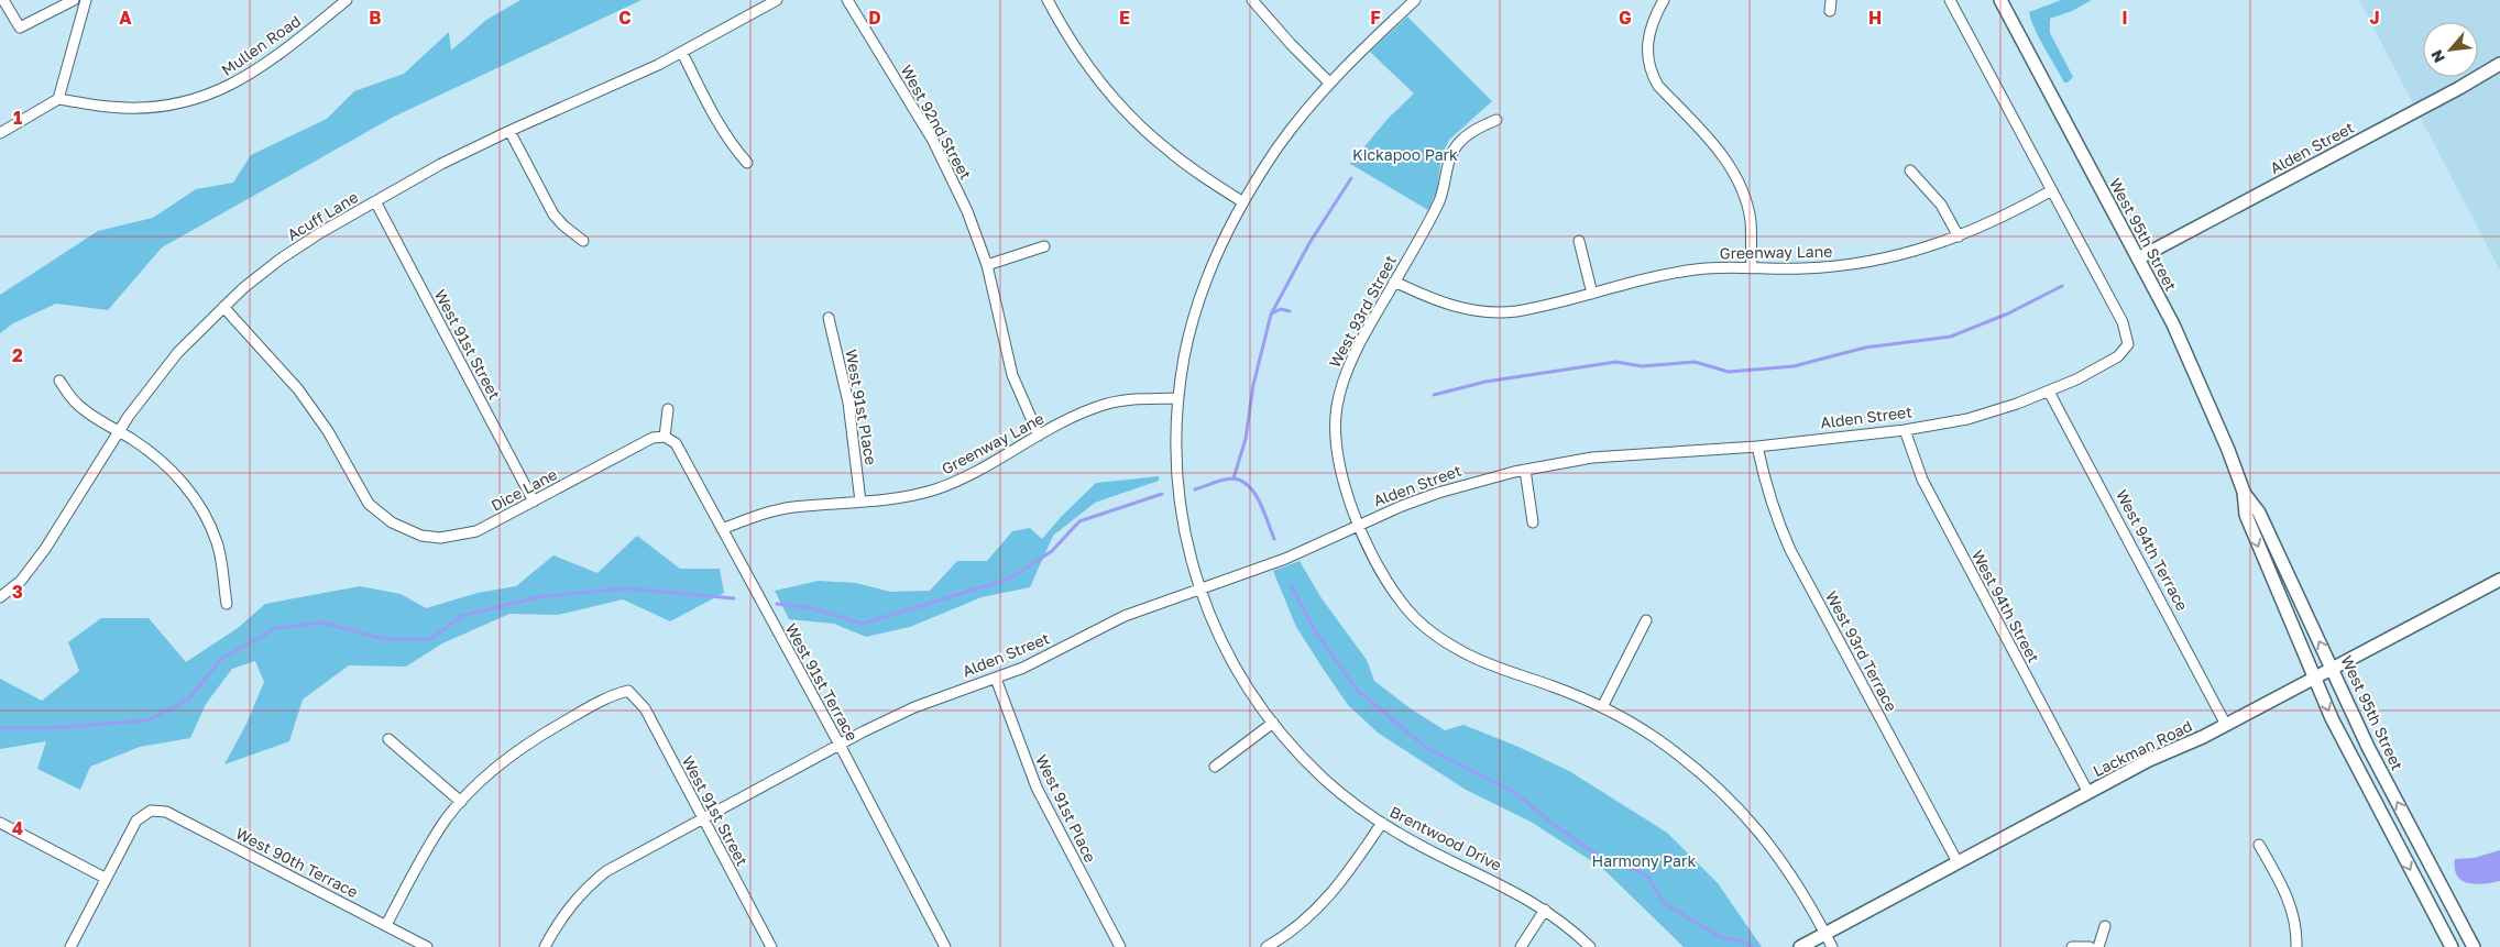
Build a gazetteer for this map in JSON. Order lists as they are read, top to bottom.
{
  "streets": {
    "main road": ["Alden Street", "West 95th Street", "Lackman Road"],
    "street": [
      "Mullen Road",
      "West 92nd Street",
      "Acuff Lane",
      "Greenway Lane",
      "West 93rd Street",
      "West 91st Street",
      "West 91st Place",
      "Dice Lane",
      "West 94th Terrace",
      "West 94th Street",
      "West 93rd Terrace",
      "West 91st Terrace",
      "Brentwood Drive",
      "West 90th Terrace"
    ]
  },
  "crossings": [
    ["West 92nd Street", "Greenway Lane"],
    ["Alden Street", "West 95th Street"],
    ["Alden Street", "Greenway Lane"],
    ["Alden Street", "West 93rd Street"],
    ["Alden Street", "West 91st Street"],
    ["Alden Street", "West 91st Place"],
    ["Alden Street", "West 94th Terrace"],
    ["Alden Street", "West 94th Street"],
    ["Alden Street", "West 93rd Terrace"],
    ["Alden Street", "West 91st Terrace"],
    ["Alden Street", "Brentwood Drive"],
    ["Acuff Lane", "West 91st Street"],
    ["Acuff Lane", "Dice Lane"],
    ["West 95th Street", "Lackman Road"],
    ["Greenway Lane", "West 93rd Street"],
    ["Greenway Lane", "West 91st Place"],
    ["Greenway Lane", "West 91st Terrace"],
    ["Greenway Lane", "Brentwood Drive"],
    ["West 93rd Street", "Lackman Road"],
    ["West 91st Street", "Dice Lane"],
    ["Dice Lane", "West 91st Terrace"],
    ["West 94th Terrace", "Lackman Road"],
    ["West 94th Street", "Lackman Road"],
    ["West 93rd Terrace", "Lackman Road"]
  ],
  "parks": ["Kickapoo Park", "Harmony Park"],
  "north": "bottom left",
  "grid": {
    "columns": [
      "A",
      "B",
      "C",
      "D",
      "E",
      "F",
      "G",
      "H",
      "I",
      "J"
    ],
    "rows": [
      "1",
      "2",
      "3",
      "4"
    ]
  }
}
